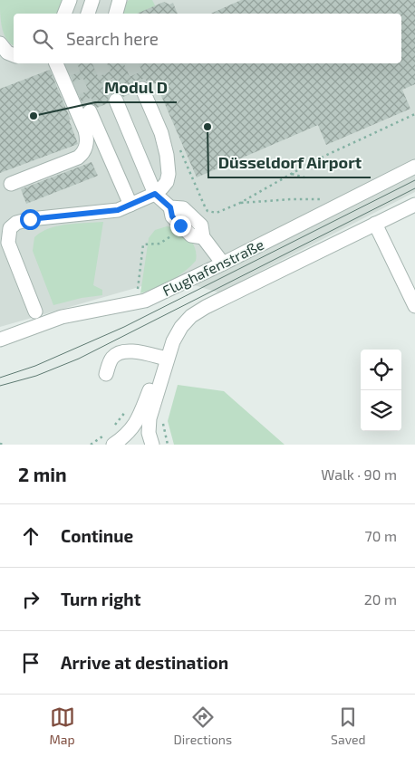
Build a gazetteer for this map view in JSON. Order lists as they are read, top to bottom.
{
  "streets": {
    "street": ["Flughafenstraße"]
  },
  "places": ["Modul D", "Düsseldorf Airport"],
  "page": {
    "search": "Search here",
    "heading": ["2 min", "Walk · 90 m"],
    "list": [
      ["Continue", "70 m"],
      ["Turn right", "20 m"],
      "Arrive at destination"
    ],
    "nav": ["Map", "Directions", "Saved"]
  }
}
